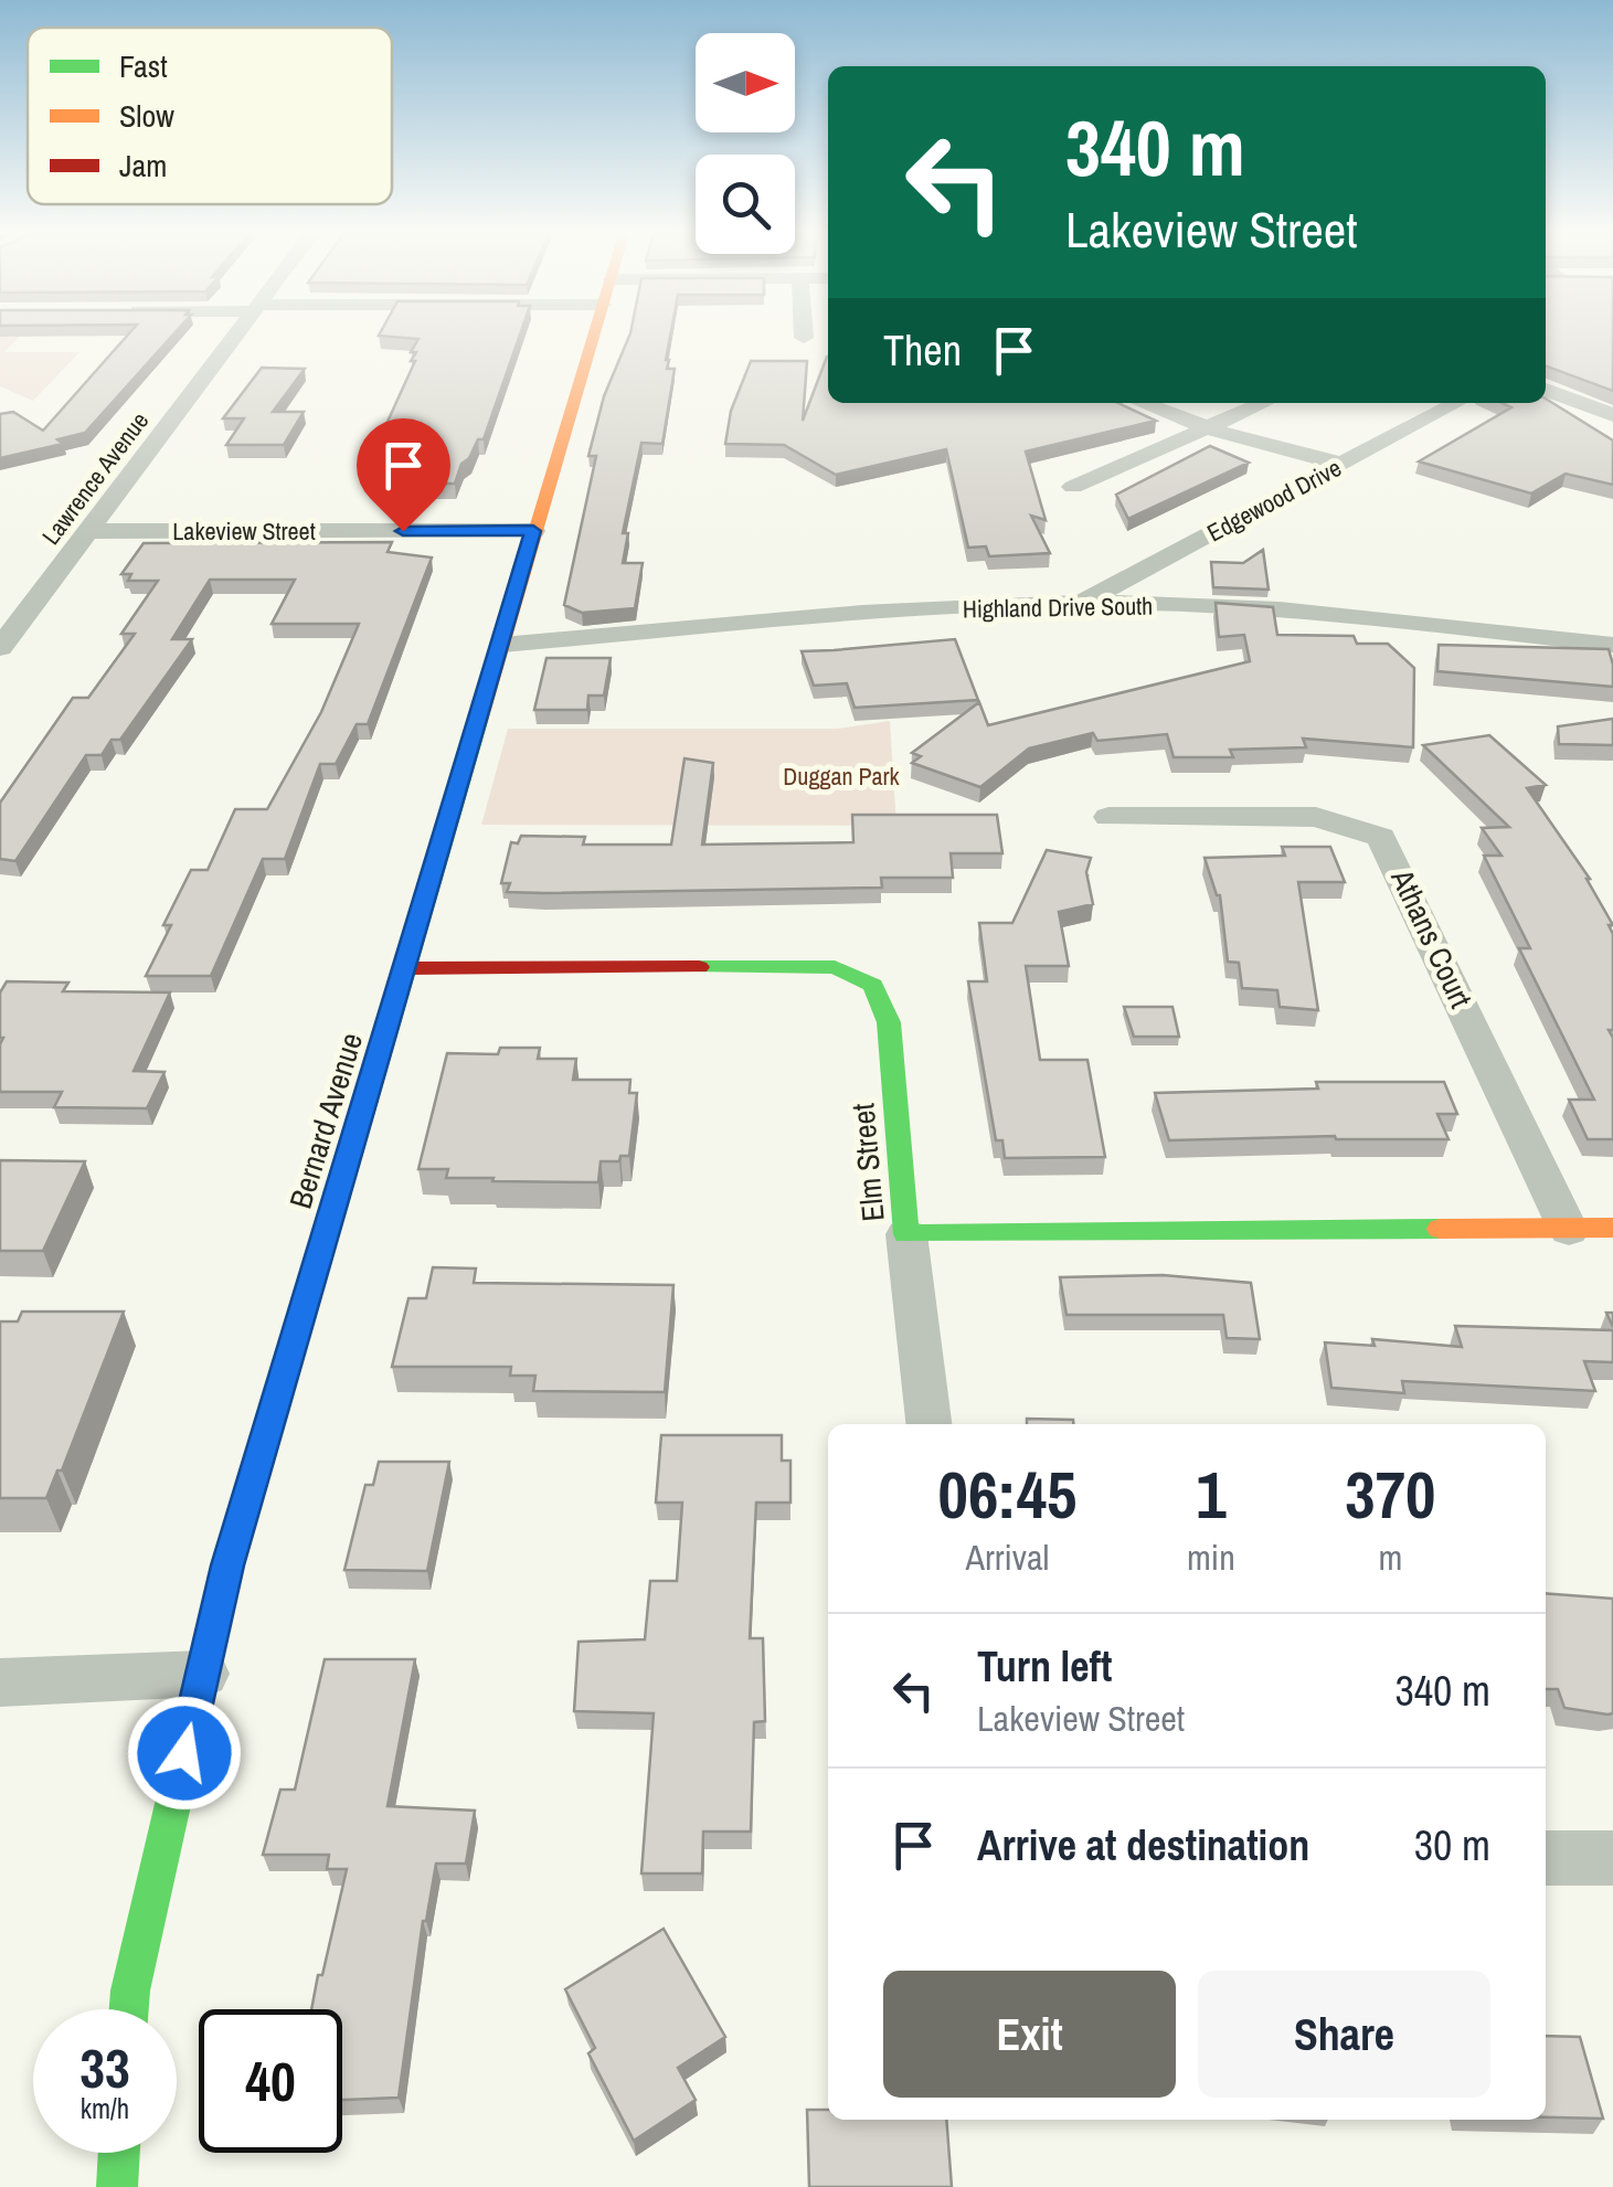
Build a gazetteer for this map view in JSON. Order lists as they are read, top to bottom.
{
  "streets": {
    "street": [
      "Lawrence Avenue",
      "Edgewood Drive",
      "Lakeview Street",
      "Highland Drive South",
      "Athans Court",
      "Bernard Avenue",
      "Elm Street"
    ]
  },
  "crossings": [
    ["Lawrence Avenue", "Lakeview Street"],
    ["Edgewood Drive", "Highland Drive South"],
    ["Lakeview Street", "Bernard Avenue"],
    ["Highland Drive South", "Bernard Avenue"],
    ["Athans Court", "Elm Street"],
    ["Bernard Avenue", "Elm Street"]
  ],
  "parks": ["Duggan Park"],
  "legend": ["Fast", "Slow", "Jam"],
  "north": "right",
  "page": {
    "turn": ["340 m", "Lakeview Street"],
    "then": "Then",
    "eta": [
      "06:45",
      "Arrival",
      "1",
      "min",
      "370",
      "m"
    ],
    "list": [
      {
        "name": "Turn left",
        "note": "Lakeview Street",
        "value": "340 m"
      },
      {
        "name": "Arrive at destination",
        "value": "30 m"
      }
    ],
    "buttons": ["Exit", "Share"],
    "speed": "33 km/h",
    "limit": "40"
  }
}
